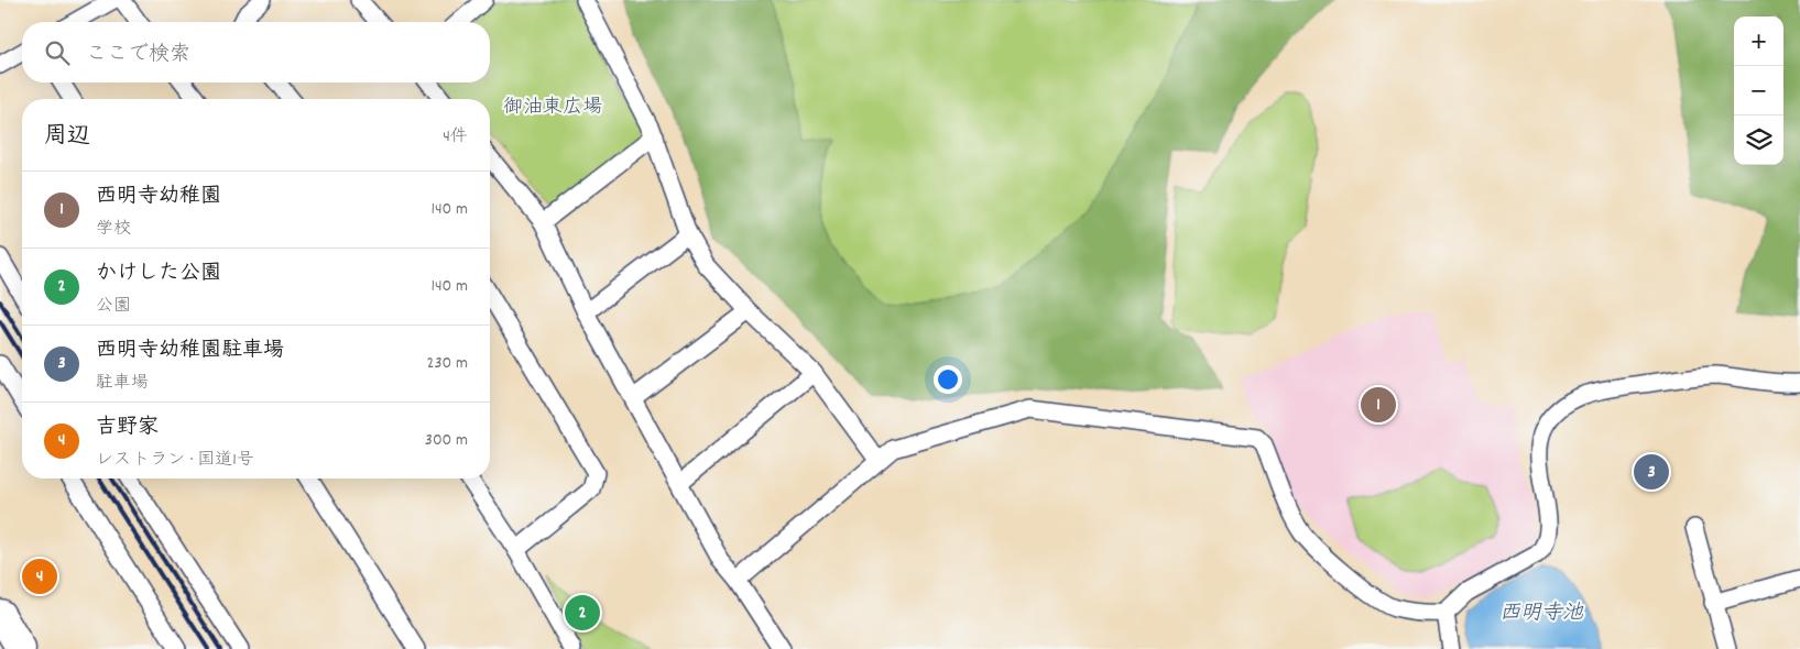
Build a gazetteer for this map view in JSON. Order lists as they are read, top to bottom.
{
  "water": ["西明寺池"],
  "parks": ["御油東広場"],
  "page": {
    "map_buttons": ["+", "−"],
    "search": "ここで検索",
    "heading": ["周辺", "4件"],
    "list": [
      {
        "mark": "1",
        "name": "西明寺幼稚園",
        "note": "学校",
        "value": "140 m"
      },
      {
        "mark": "2",
        "name": "かけした公園",
        "note": "公園",
        "value": "140 m"
      },
      {
        "mark": "3",
        "name": "西明寺幼稚園駐車場",
        "note": "駐車場",
        "value": "230 m"
      },
      {
        "mark": "4",
        "name": "吉野家",
        "note": "レストラン · 国道1号",
        "value": "300 m"
      }
    ],
    "pins": [
      "1",
      "3",
      "4",
      "2"
    ]
  }
}
